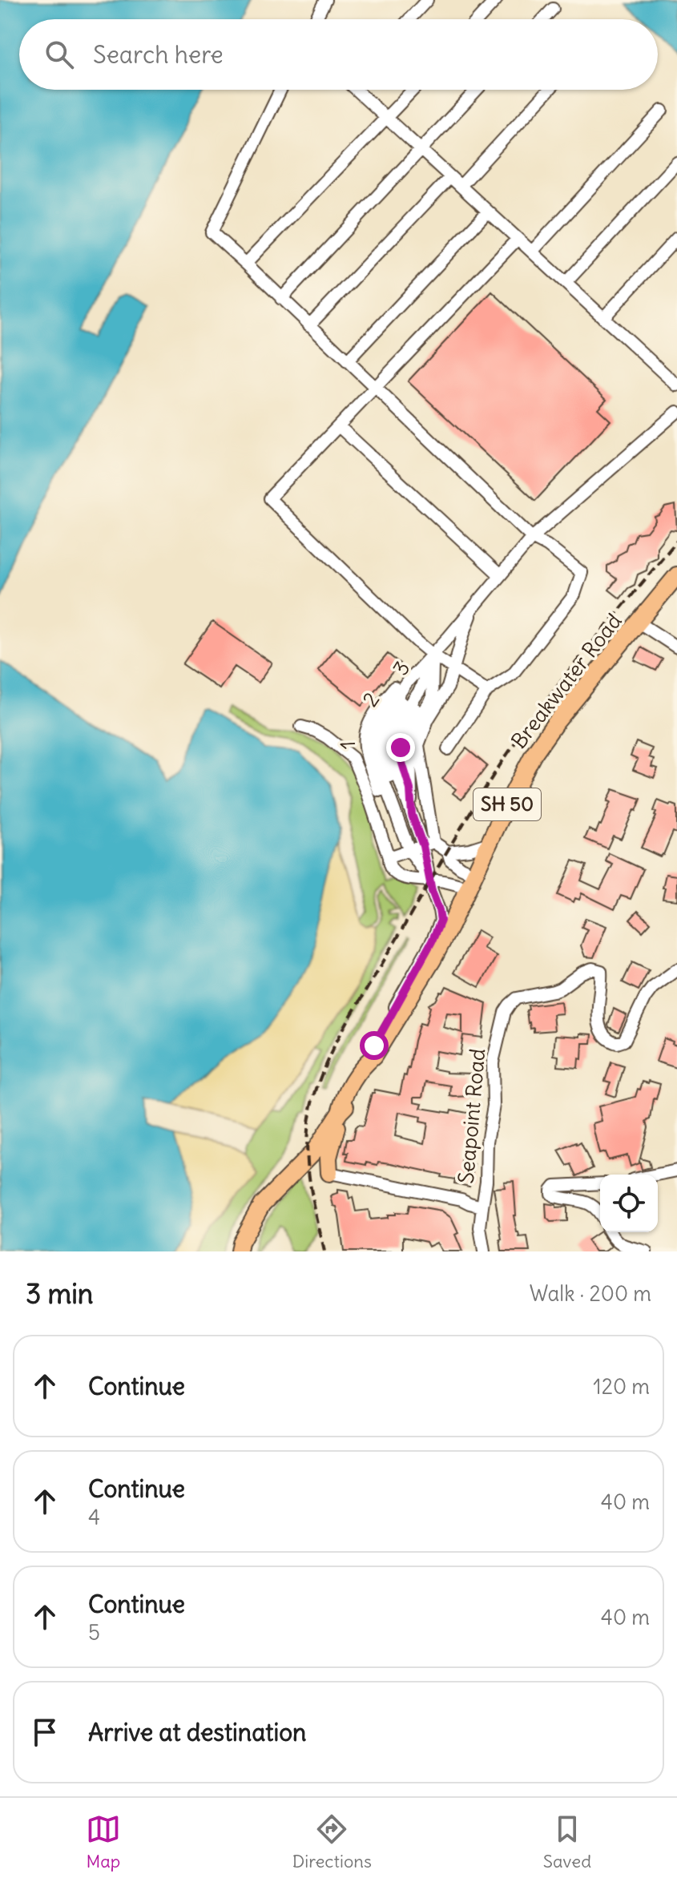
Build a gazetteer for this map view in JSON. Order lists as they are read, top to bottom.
{
  "streets": {
    "highway": ["Breakwater Road", "SH 50"],
    "street": ["3", "1", "Seapoint Road"]
  },
  "crossings": [
    ["3", "1"],
    ["Breakwater Road", "SH 50"]
  ],
  "page": {
    "search": "Search here",
    "heading": ["3 min", "Walk · 200 m"],
    "list": [
      ["Continue", "120 m"],
      ["Continue", "4", "40 m"],
      ["Continue", "5", "40 m"],
      "Arrive at destination"
    ],
    "nav": ["Map", "Directions", "Saved"]
  }
}
